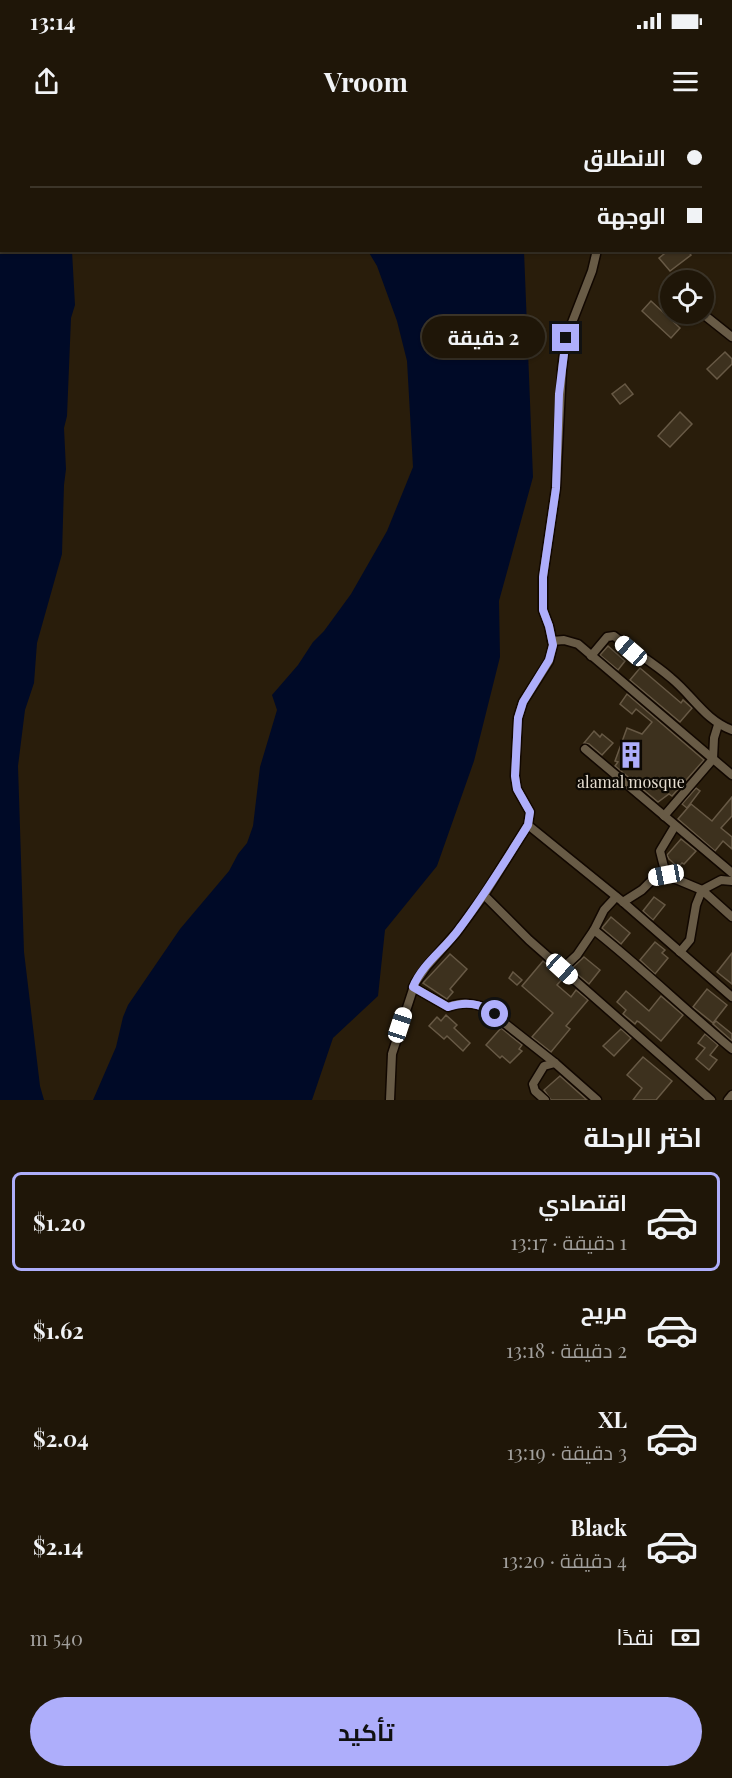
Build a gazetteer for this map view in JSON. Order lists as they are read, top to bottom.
{
  "places": {
    "building": ["alamal mosque"]
  },
  "page": {
    "status": "13:14",
    "header": "Vroom",
    "banner": ["الانطلاق", "الوجهة"],
    "bubble": "2 دقيقة",
    "heading": "اختر الرحلة",
    "list": [
      {
        "name": "اقتصادي",
        "note": "1 دقيقة · 13:17",
        "value": "$1.20"
      },
      {
        "name": "مريح",
        "note": "2 دقيقة · 13:18",
        "value": "$1.62"
      },
      {
        "name": "XL",
        "note": "3 دقيقة · 13:19",
        "value": "$2.04"
      },
      {
        "name": "Black",
        "note": "4 دقيقة · 13:20",
        "value": "$2.14"
      }
    ],
    "pay": ["نقدًا", "540 m"],
    "buttons": "تأكيد"
  }
}
